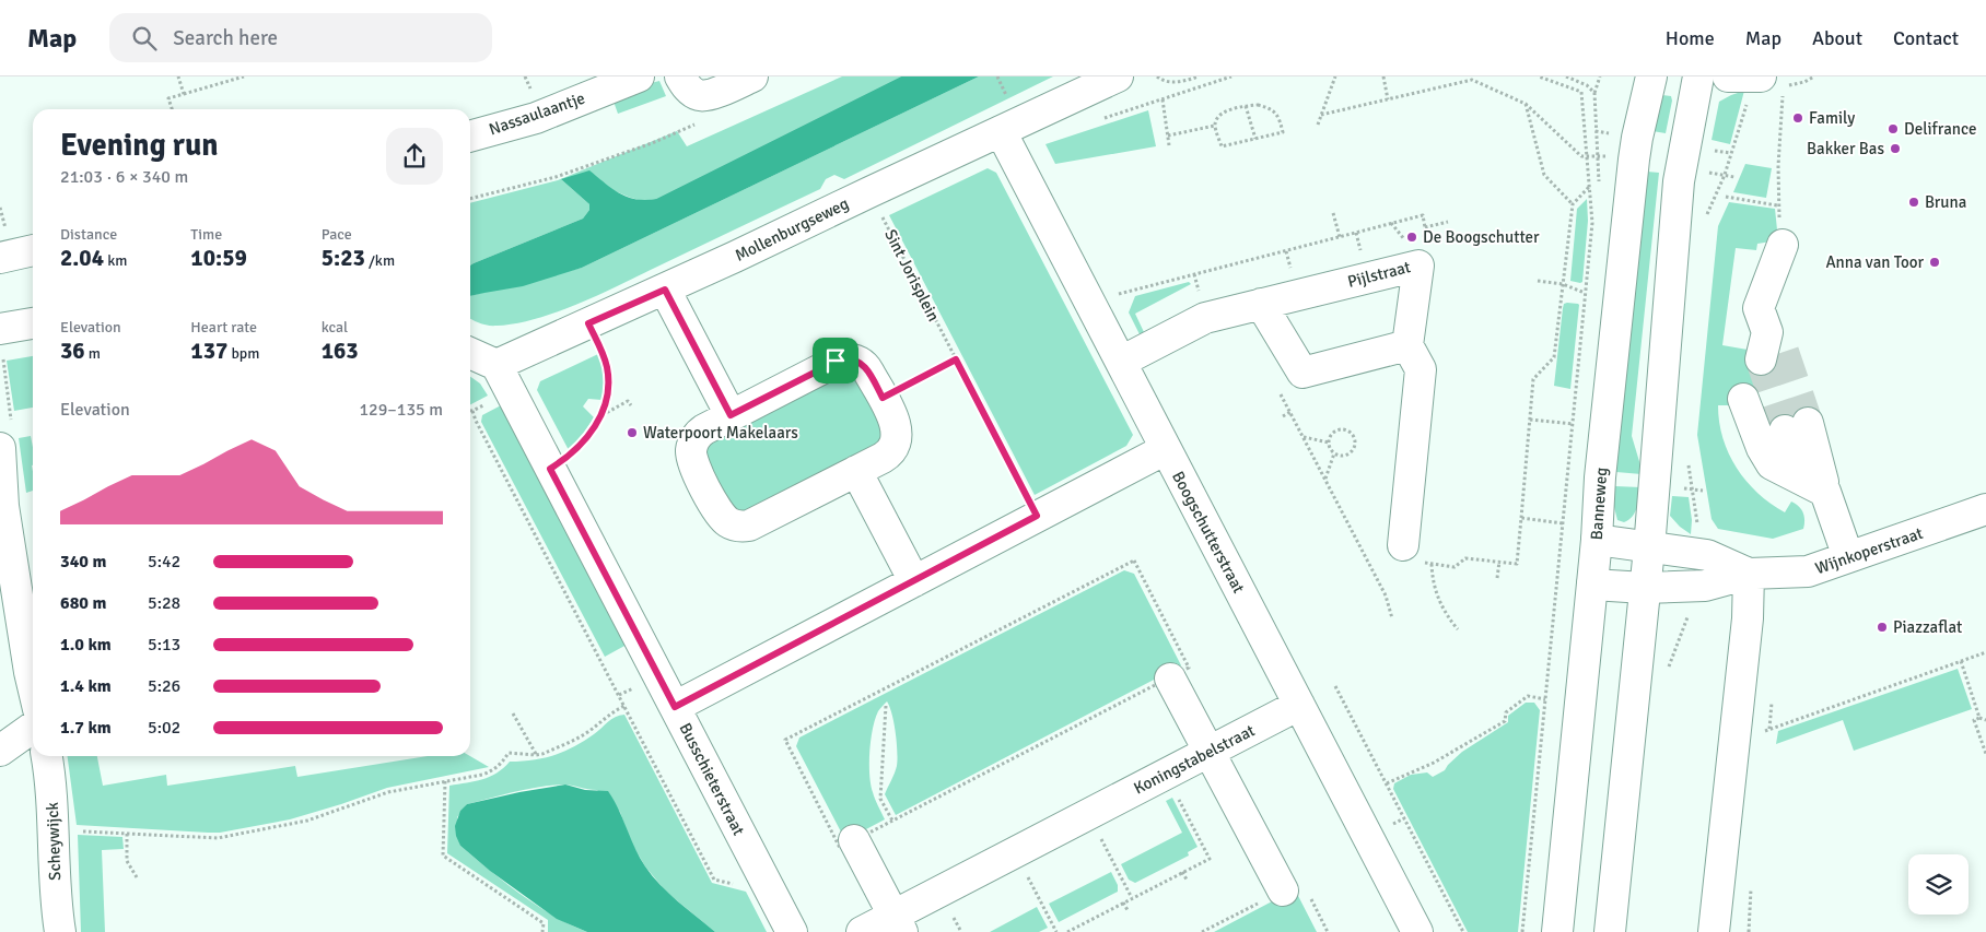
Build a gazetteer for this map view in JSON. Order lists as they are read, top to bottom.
{
  "streets": {
    "street": [
      "Nassaulaantje",
      "Mollenburgseweg",
      "Pijlstraat",
      "Banneweg",
      "Boogschutterstraat",
      "Wijnkoperstraat",
      "Koningstabelstraat",
      "Busschieterstraat",
      "Scheywijck"
    ],
    "path": ["Sint Jorisplein"]
  },
  "crossings": [
    ["Mollenburgseweg", "Sint Jorisplein"],
    ["Mollenburgseweg", "Boogschutterstraat"],
    ["Mollenburgseweg", "Busschieterstraat"],
    ["Pijlstraat", "Boogschutterstraat"],
    ["Banneweg", "Wijnkoperstraat"],
    ["Boogschutterstraat", "Koningstabelstraat"]
  ],
  "places": [
    "Family",
    "Delifrance",
    "Bakker Bas",
    "Bruna",
    "De Boogschutter",
    "Anna van Toor",
    "Waterpoort Makelaars",
    "Piazzaflat"
  ],
  "page": {
    "header": "Map",
    "search": "Search here",
    "nav": [
      "Home",
      "Map",
      "About",
      "Contact"
    ],
    "heading": ["Evening run", "21:03 · 6 × 340 m"],
    "stats": [
      ["Distance", "2.04 km"],
      ["Time", "10:59"],
      ["Pace", "5:23 /km"],
      ["Elevation", "36 m"],
      ["Heart rate", "137 bpm"],
      ["kcal", "163"]
    ],
    "chart": ["Elevation", "129–135 m"],
    "list": [
      {
        "name": "340 m",
        "note": "5:42"
      },
      {
        "name": "680 m",
        "note": "5:28"
      },
      {
        "name": "1.0 km",
        "note": "5:13"
      },
      {
        "name": "1.4 km",
        "note": "5:26"
      },
      {
        "name": "1.7 km",
        "note": "5:02"
      }
    ]
  }
}
